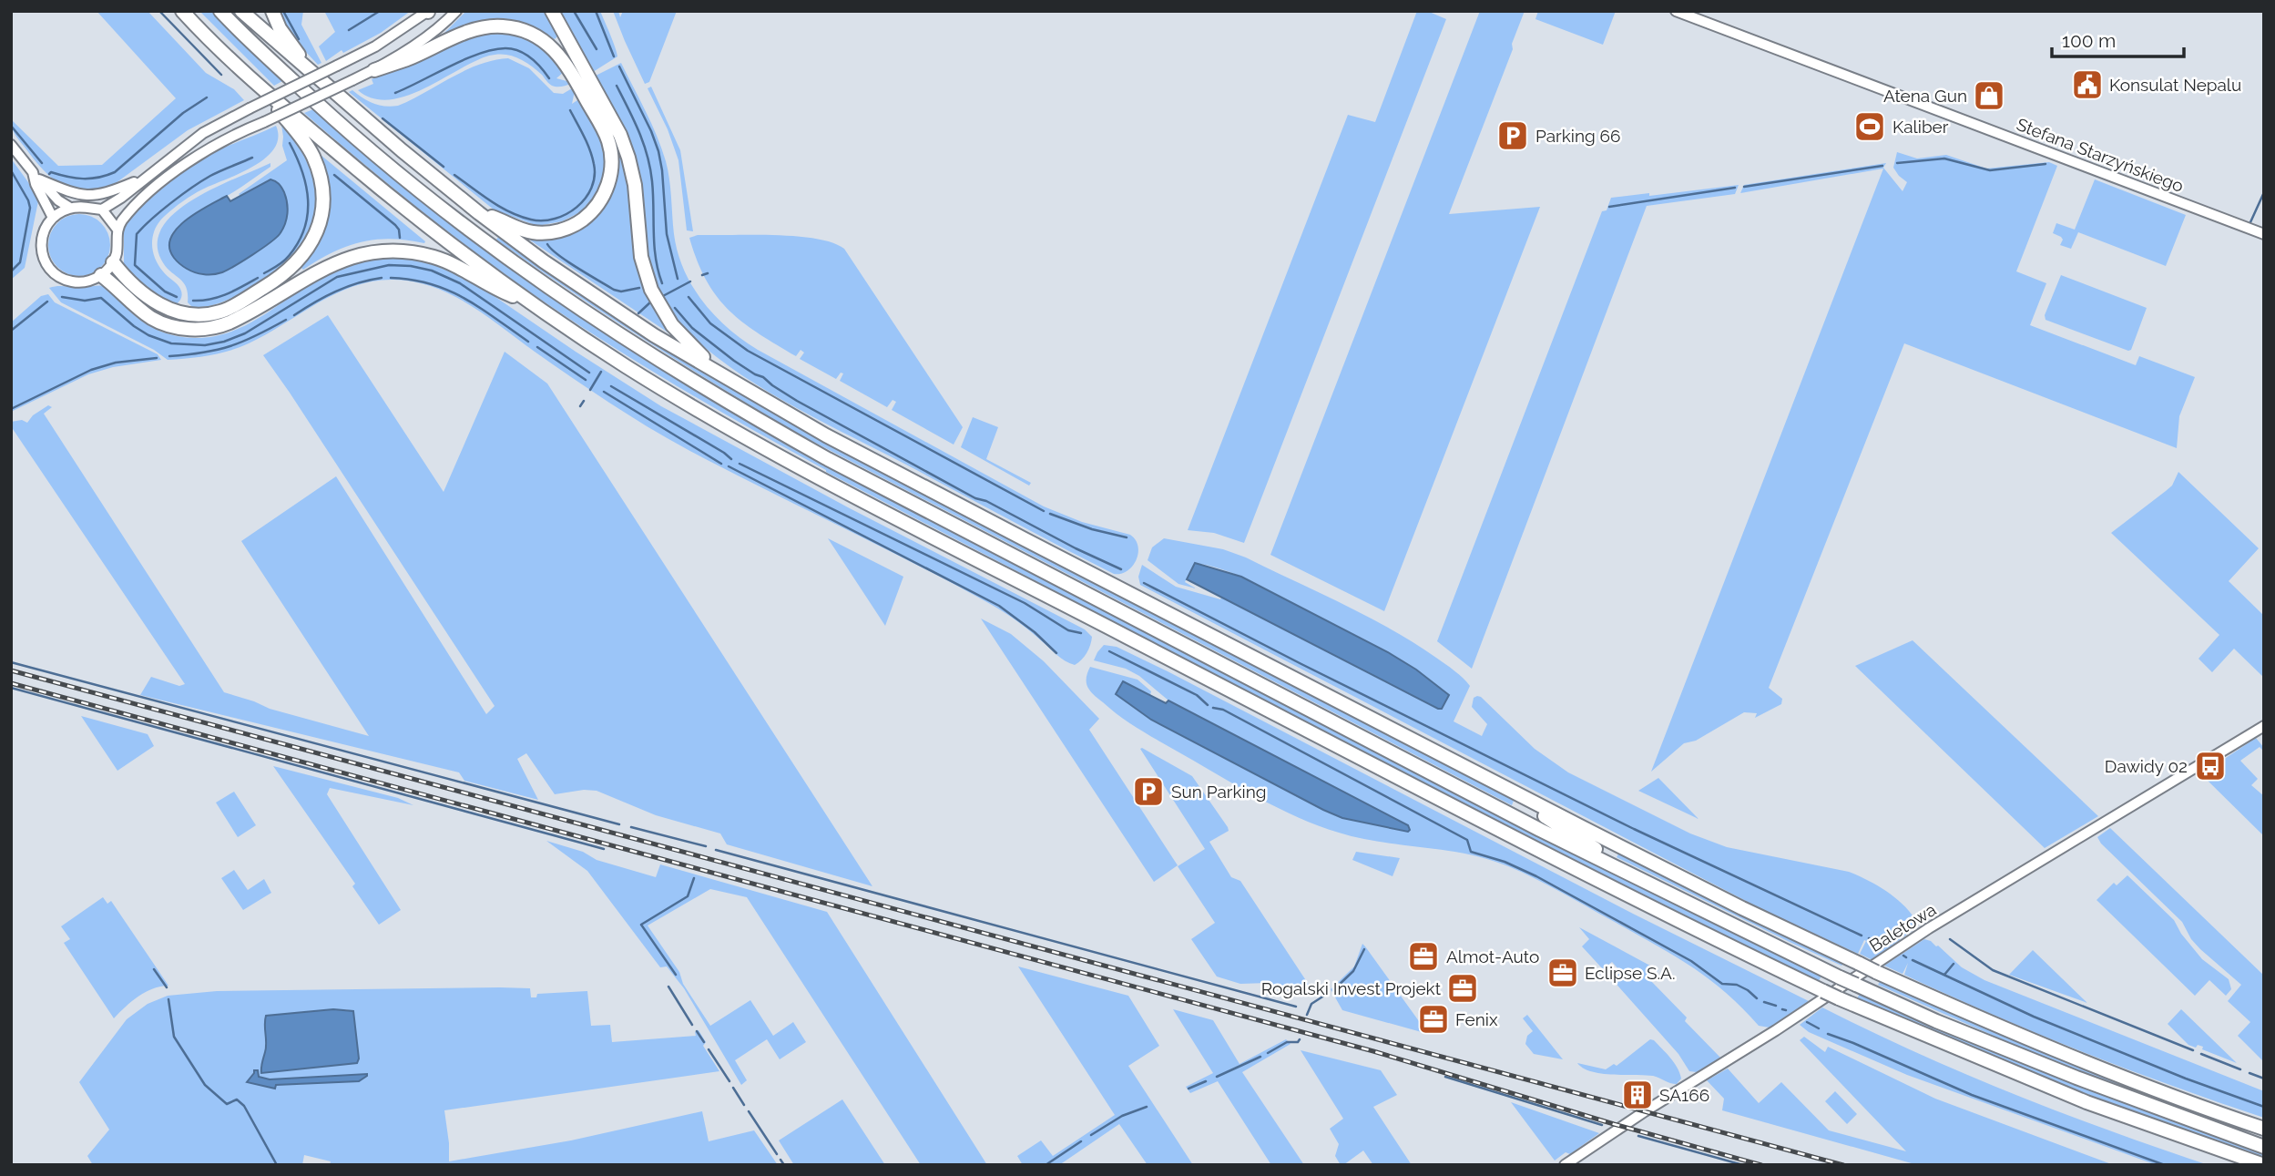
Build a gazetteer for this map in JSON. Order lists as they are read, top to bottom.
{
  "streets": {
    "street": ["Stefana Starzyńskiego", "Baletowa"]
  },
  "places": {
    "public building": ["Konsulat Nepalu"],
    "shop": ["Atena Gun"],
    "sports": ["Kaliber"],
    "parking": ["Parking 66", "Sun Parking"],
    "bus stop": ["Dawidy 02"],
    "office": [
      "Almot-Auto",
      "Eclipse S.A.",
      "Rogalski Invest Projekt",
      "Fenix"
    ],
    "building": ["SA166"]
  },
  "scale_bar": "100 m"
}
